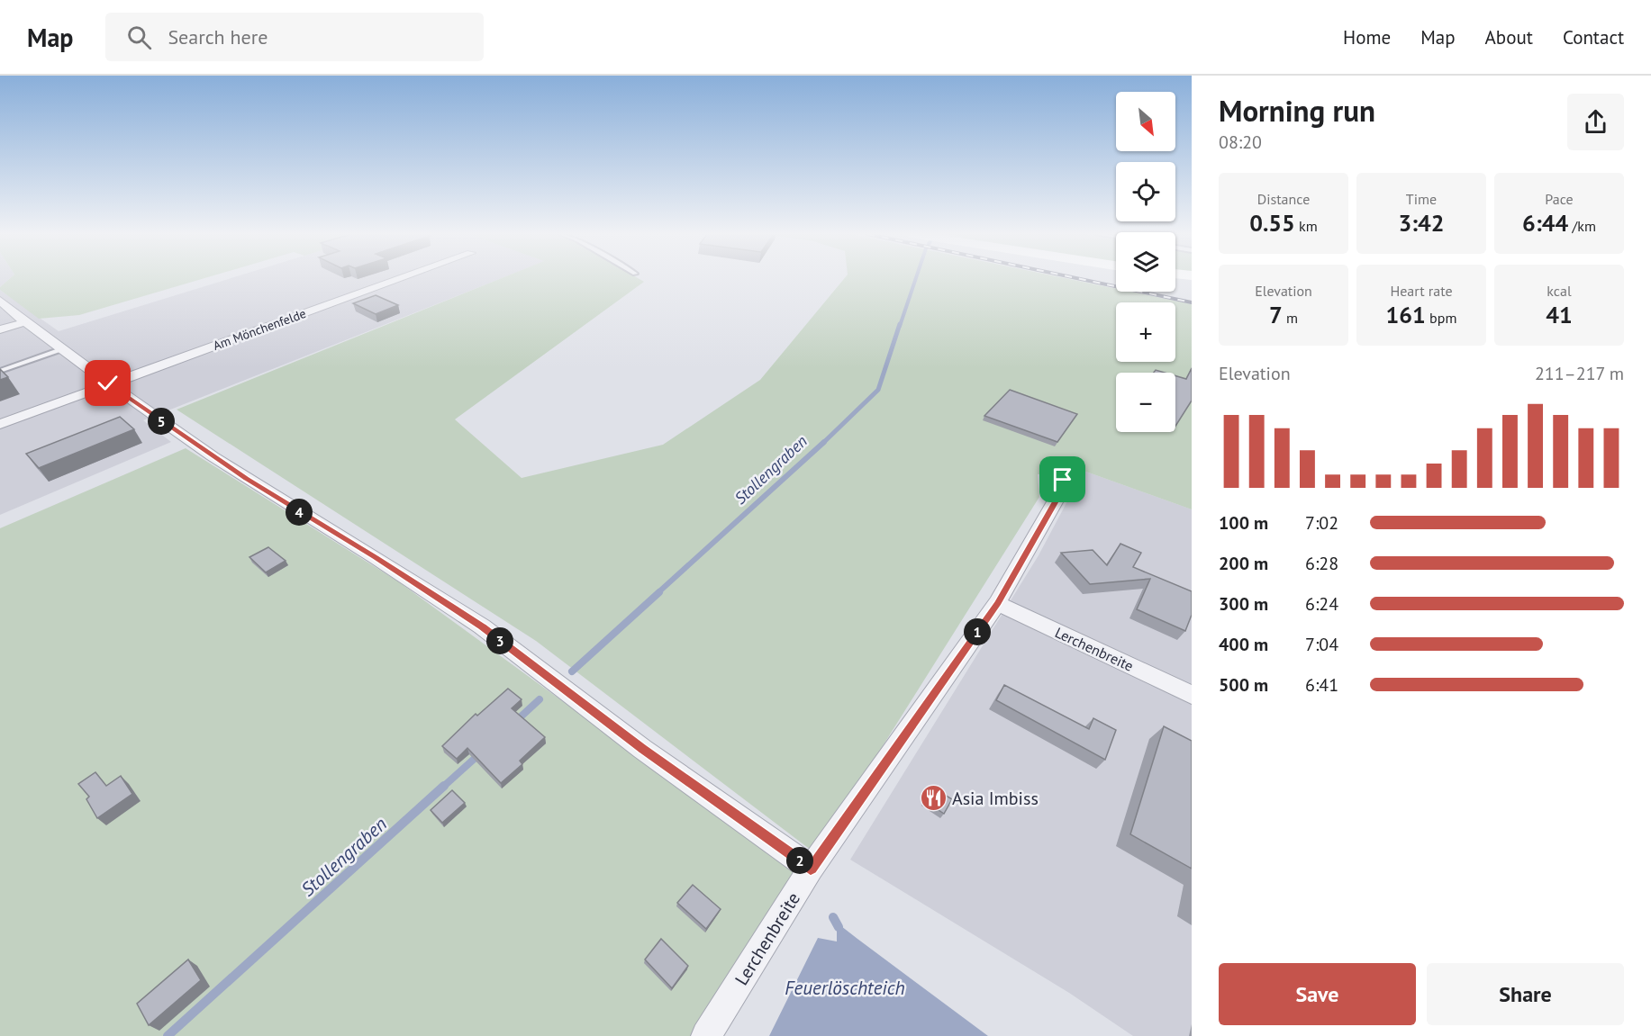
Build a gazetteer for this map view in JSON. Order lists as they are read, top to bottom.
{
  "streets": {
    "street": ["Am Mönchenfelde", "Lerchenbreite"]
  },
  "water": ["Stollengraben", "Feuerlöschteich"],
  "places": {
    "restaurant": ["Asia Imbiss"]
  },
  "north": "bottom right",
  "page": {
    "header": "Map",
    "search": "Search here",
    "nav": [
      "Home",
      "Map",
      "About",
      "Contact"
    ],
    "heading": ["Morning run", "08:20"],
    "map_buttons": ["+", "−"],
    "stats": [
      ["Distance", "0.55 km"],
      ["Time", "3:42"],
      ["Pace", "6:44 /km"],
      ["Elevation", "7 m"],
      ["Heart rate", "161 bpm"],
      ["kcal", "41"]
    ],
    "chart": ["Elevation", "211–217 m"],
    "pins": [
      "5",
      "4",
      "1",
      "3",
      "2"
    ],
    "list": [
      {
        "name": "100 m",
        "note": "7:02"
      },
      {
        "name": "200 m",
        "note": "6:28"
      },
      {
        "name": "300 m",
        "note": "6:24"
      },
      {
        "name": "400 m",
        "note": "7:04"
      },
      {
        "name": "500 m",
        "note": "6:41"
      }
    ],
    "buttons": ["Save", "Share"]
  }
}
